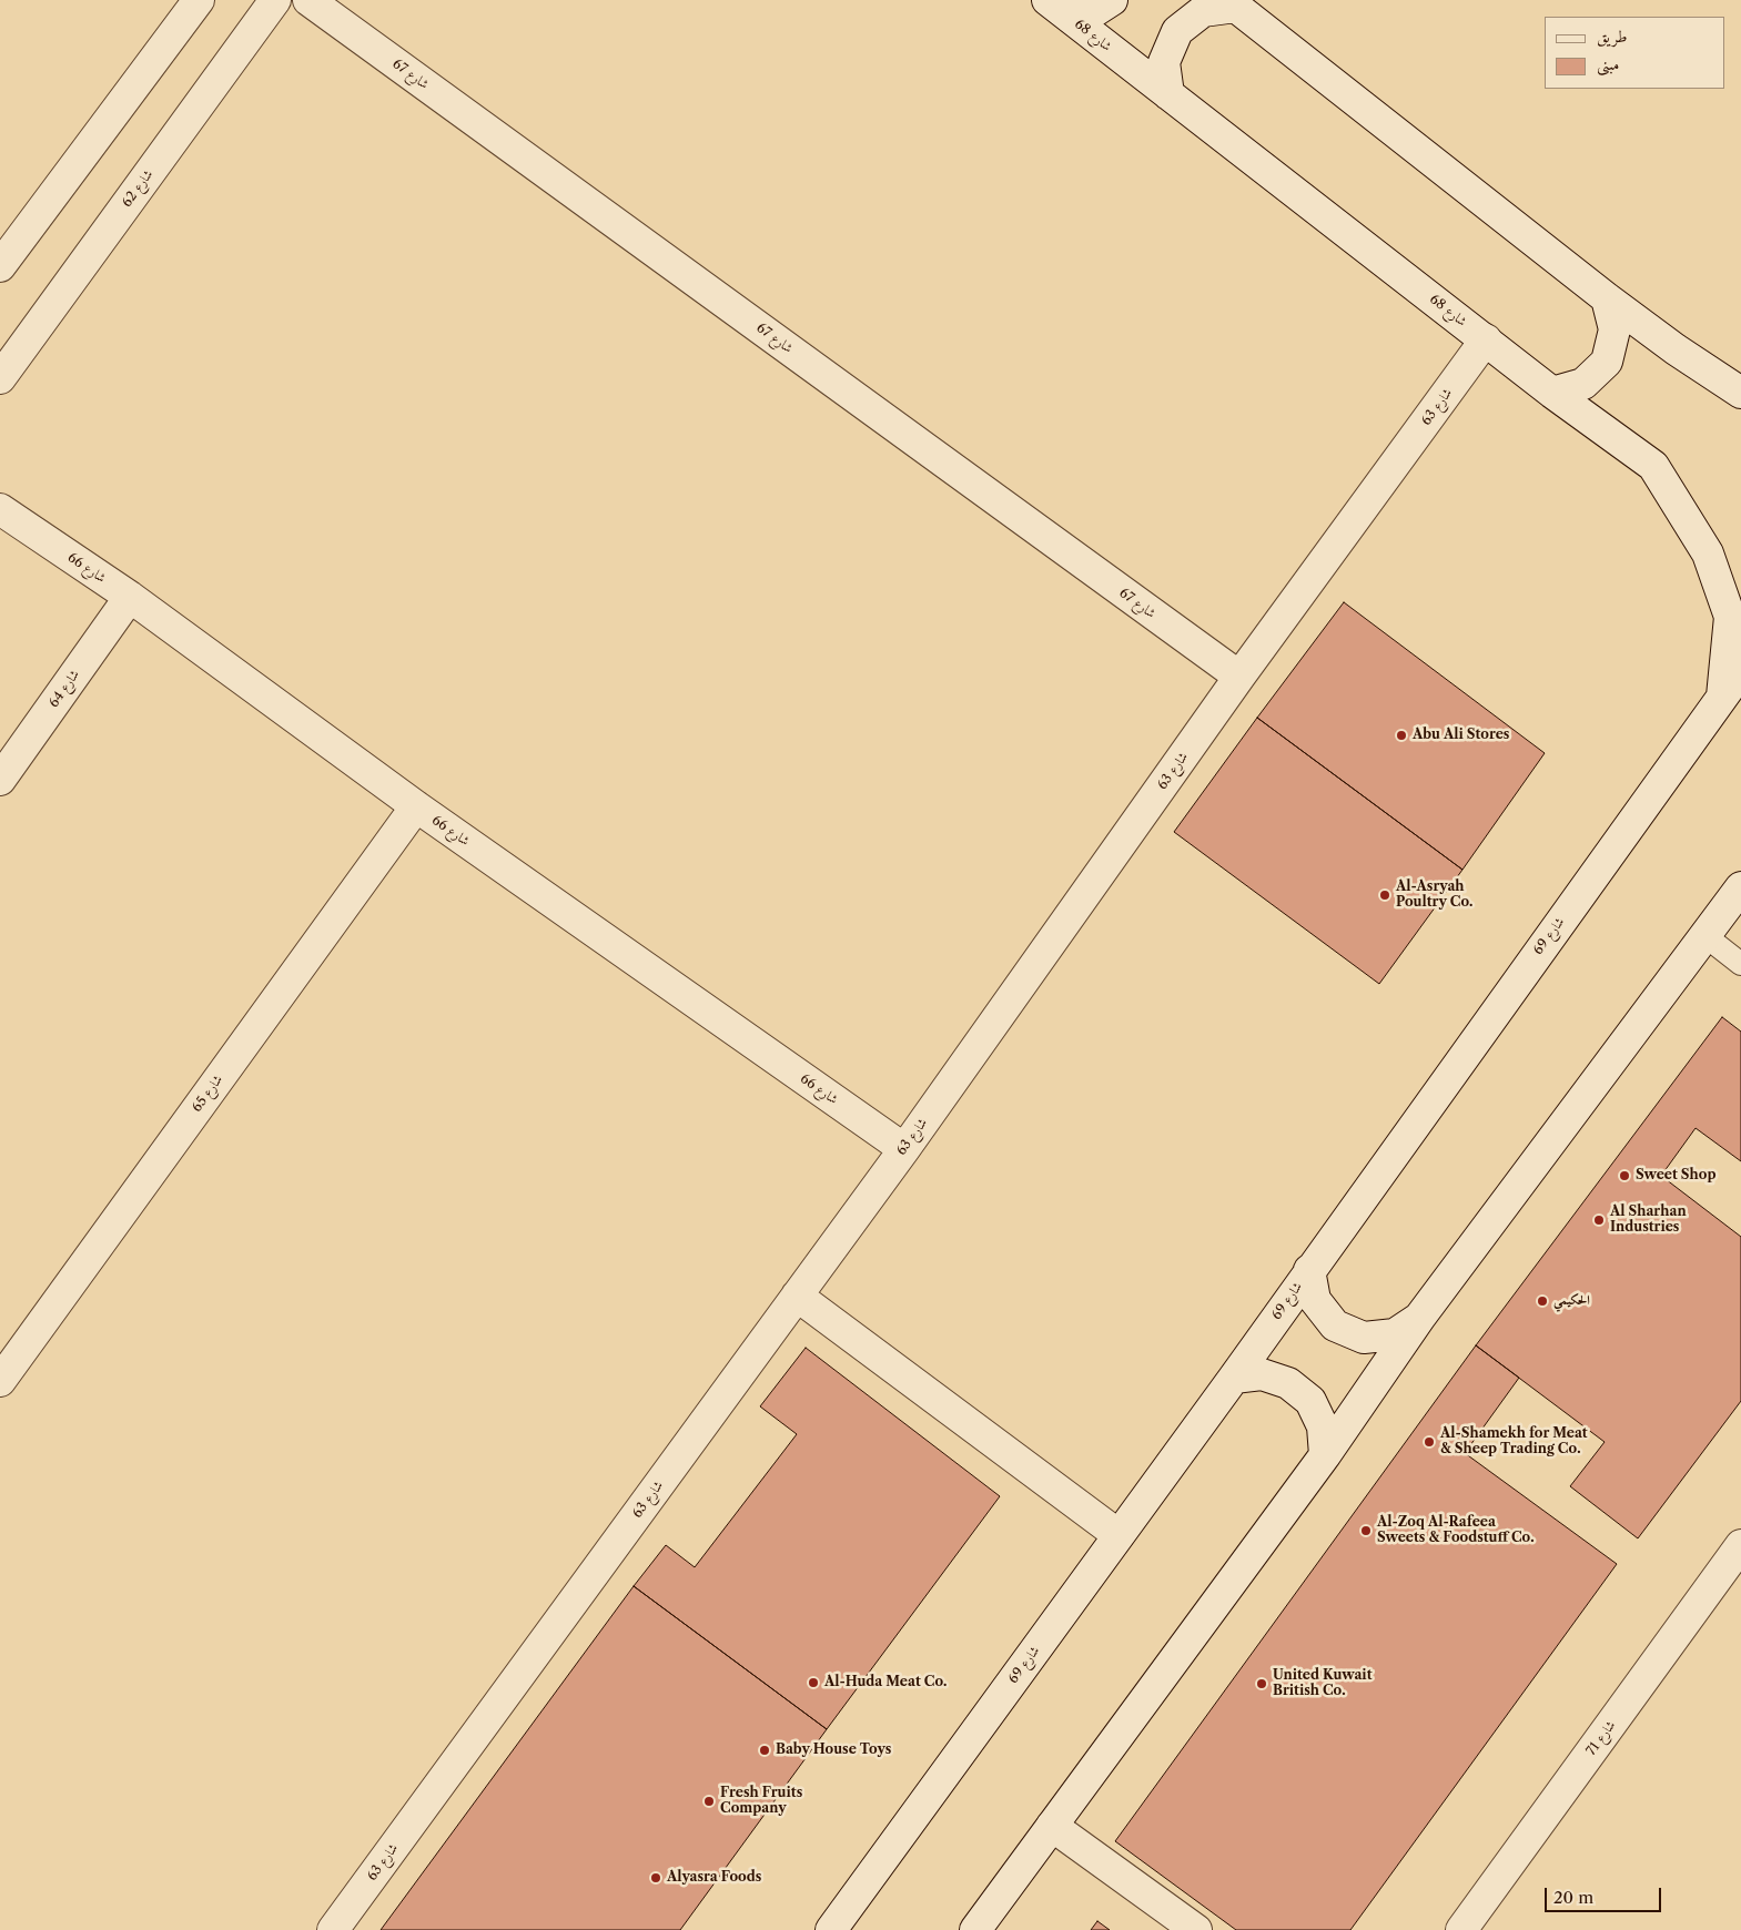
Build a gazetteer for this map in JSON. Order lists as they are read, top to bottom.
{
  "streets": {
    "street": [
      "شارع 68",
      "شارع 67",
      "شارع 62",
      "شارع 63",
      "شارع 66",
      "شارع 64",
      "شارع 69",
      "شارع 65",
      "شارع 71"
    ]
  },
  "crossings": [
    ["شارع 68", "شارع 63"],
    ["شارع 68", "شارع 69"],
    ["شارع 67", "شارع 63"],
    ["شارع 63", "شارع 66"],
    ["شارع 66", "شارع 64"],
    ["شارع 66", "شارع 65"]
  ],
  "places": [
    "Abu Ali Stores",
    "Al-Asryah Poultry Co.",
    "Sweet Shop",
    "Al Sharhan Industries",
    "الحكيمي",
    "Al-Shamekh for Meat & Sheep Trading Co.",
    "Al-Zoq Al-Rafeea Sweets & Foodstuff Co.",
    "Al-Huda Meat Co.",
    "United Kuwait British Co.",
    "Baby House Toys",
    "Fresh Fruits Company",
    "Alyasra Foods"
  ],
  "legend": ["طريق", "مبنى"],
  "scale_bar": "20 m"
}
